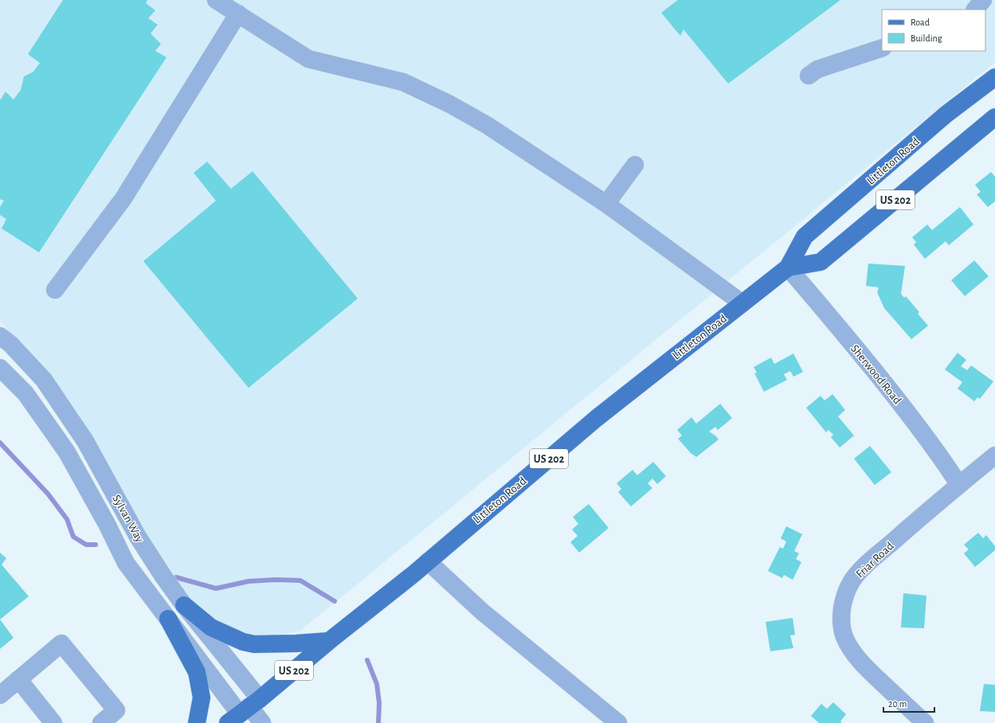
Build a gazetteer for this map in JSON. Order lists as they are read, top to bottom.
{
  "streets": {
    "main road": ["Littleton Road", "US 202"],
    "street": ["Sherwood Road", "Sylvan Way", "Friar Road"]
  },
  "crossings": [
    ["Littleton Road", "Sherwood Road"],
    ["Littleton Road", "Sylvan Way"],
    ["Sherwood Road", "Friar Road"]
  ],
  "legend": ["Road", "Building"],
  "scale_bar": "20 m"
}
